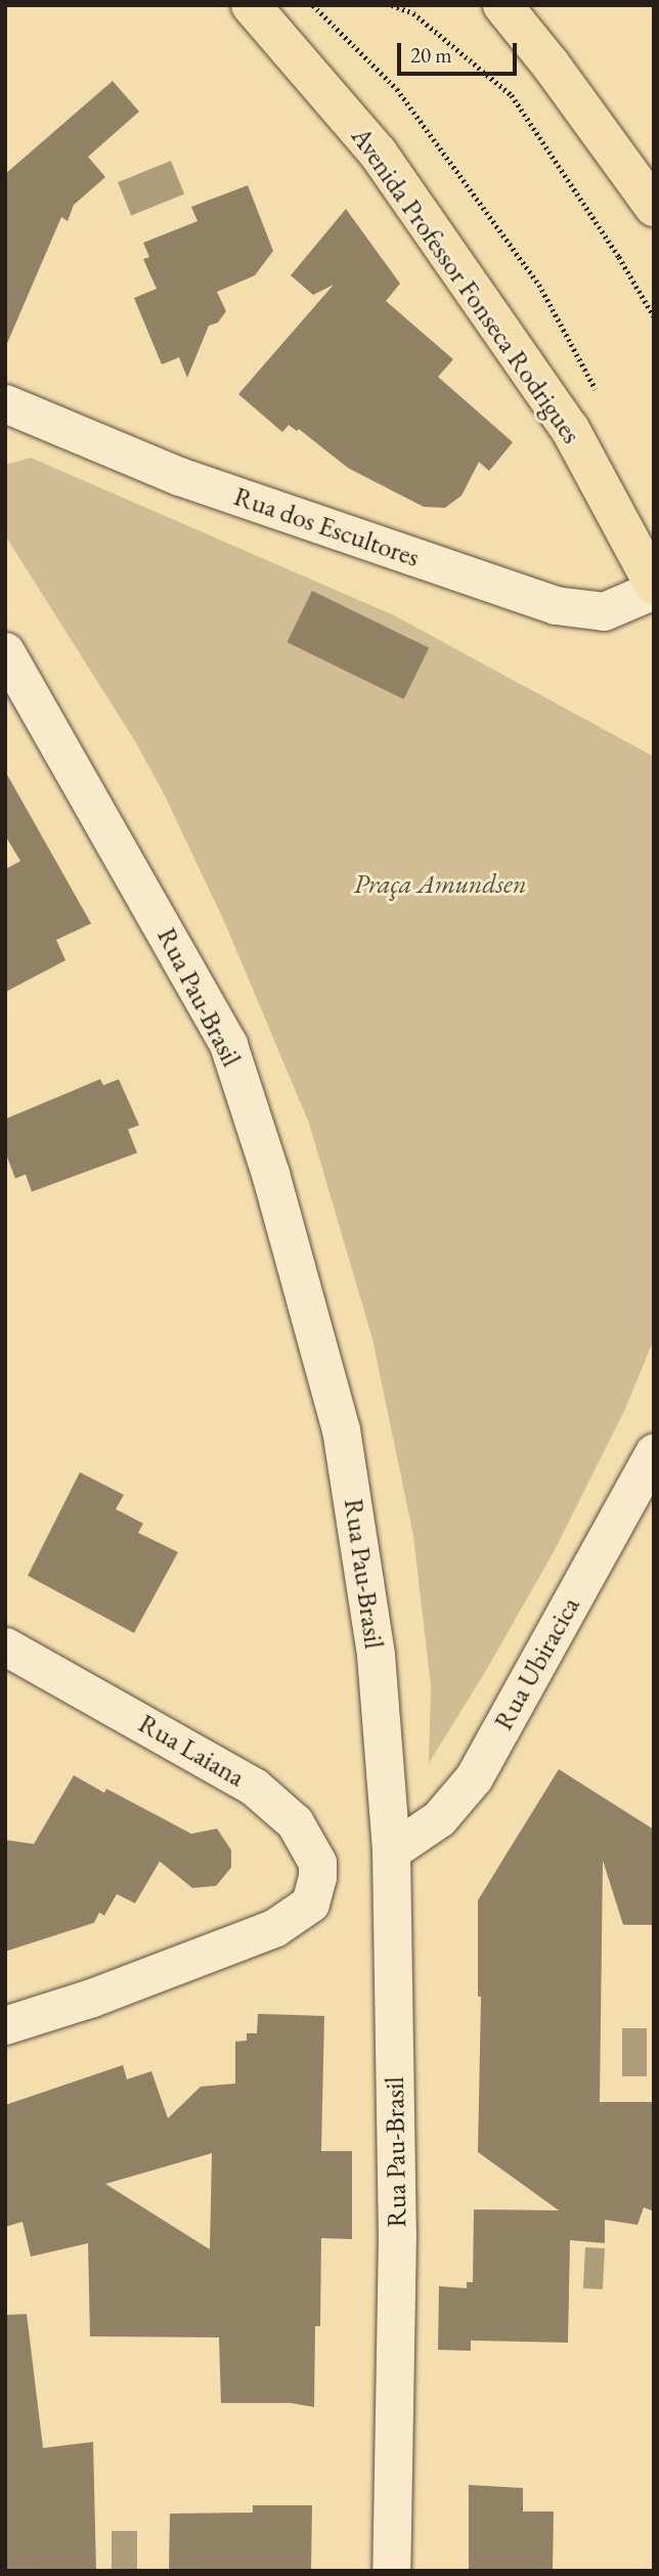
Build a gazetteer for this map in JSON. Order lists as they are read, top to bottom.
{
  "streets": {
    "highway": ["Avenida Professor Fonseca Rodrigues"],
    "street": [
      "Rua dos Escultores",
      "Rua Pau-Brasil",
      "Rua Ubiracica",
      "Rua Laiana"
    ]
  },
  "crossings": [
    ["Avenida Professor Fonseca Rodrigues", "Rua dos Escultores"],
    ["Rua Pau-Brasil", "Rua Ubiracica"]
  ],
  "parks": ["Praça Amundsen"],
  "scale_bar": "20 m"
}
